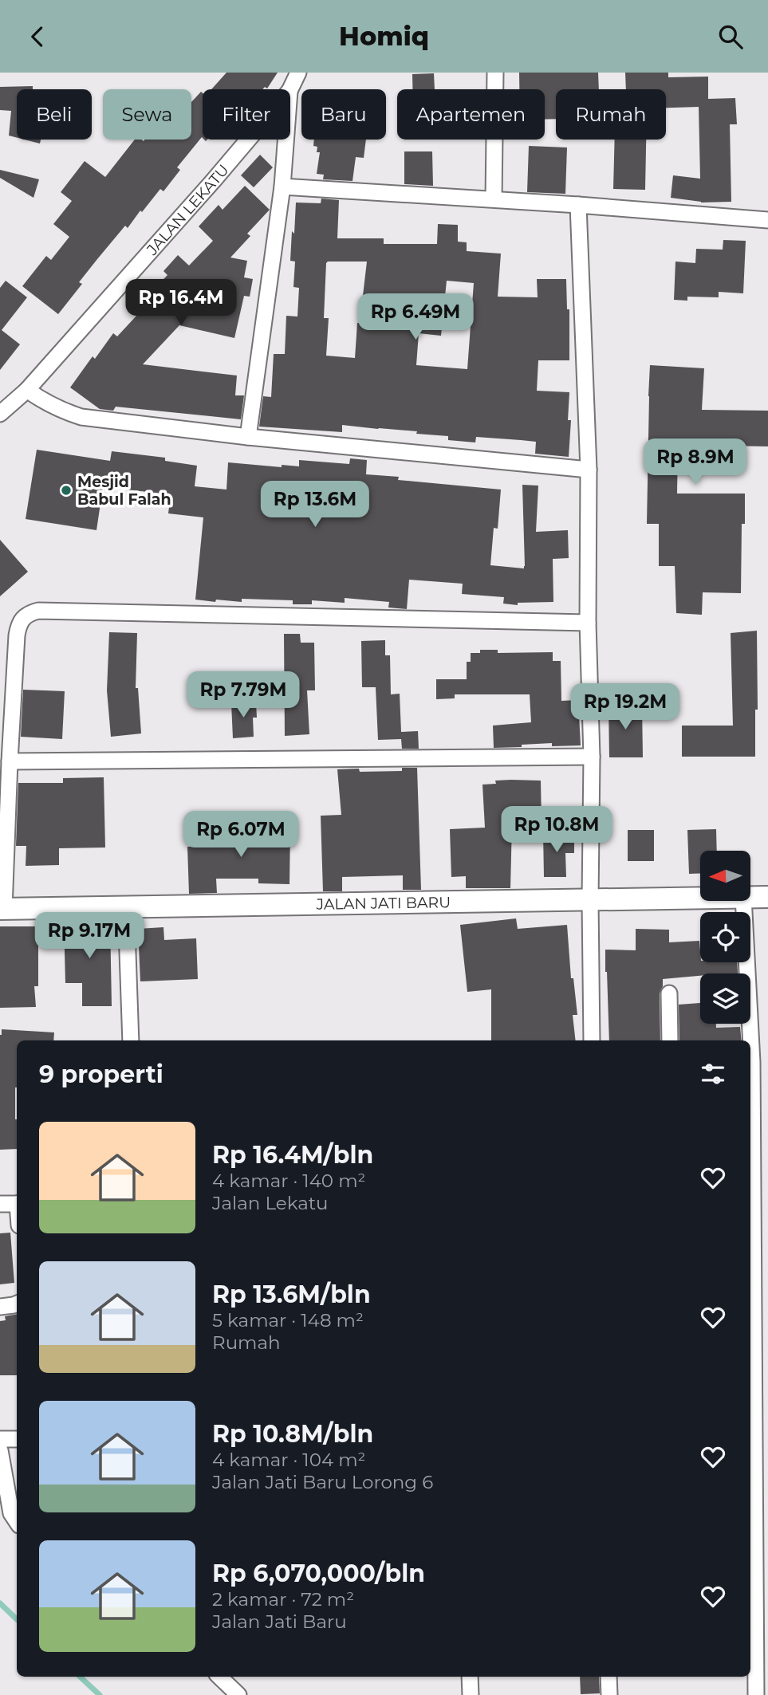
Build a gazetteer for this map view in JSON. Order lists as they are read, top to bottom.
{
  "streets": {
    "street": ["JALAN LEKATU", "JALAN JATI BARU"]
  },
  "places": ["Mesjid Babul Falah"],
  "north": "left",
  "page": {
    "header": "Homiq",
    "chip": [
      "Beli",
      "Sewa",
      "Filter",
      "Baru",
      "Apartemen",
      "Rumah"
    ],
    "price": [
      "Rp 16.4M",
      "Rp 6.49M",
      "Rp 8.9M",
      "Rp 13.6M",
      "Rp 7.79M",
      "Rp 19.2M",
      "Rp 10.8M",
      "Rp 6.07M",
      "Rp 9.17M"
    ],
    "heading": "9 properti",
    "list": [
      {
        "name": "Rp 16.4M/bln",
        "note": "4 kamar · 140 m² · Jalan Lekatu"
      },
      {
        "name": "Rp 13.6M/bln",
        "note": "5 kamar · 148 m² · Rumah"
      },
      {
        "name": "Rp 10.8M/bln",
        "note": "4 kamar · 104 m² · Jalan Jati Baru Lorong 6"
      },
      {
        "name": "Rp 6,070,000/bln",
        "note": "2 kamar · 72 m² · Jalan Jati Baru"
      }
    ]
  }
}
